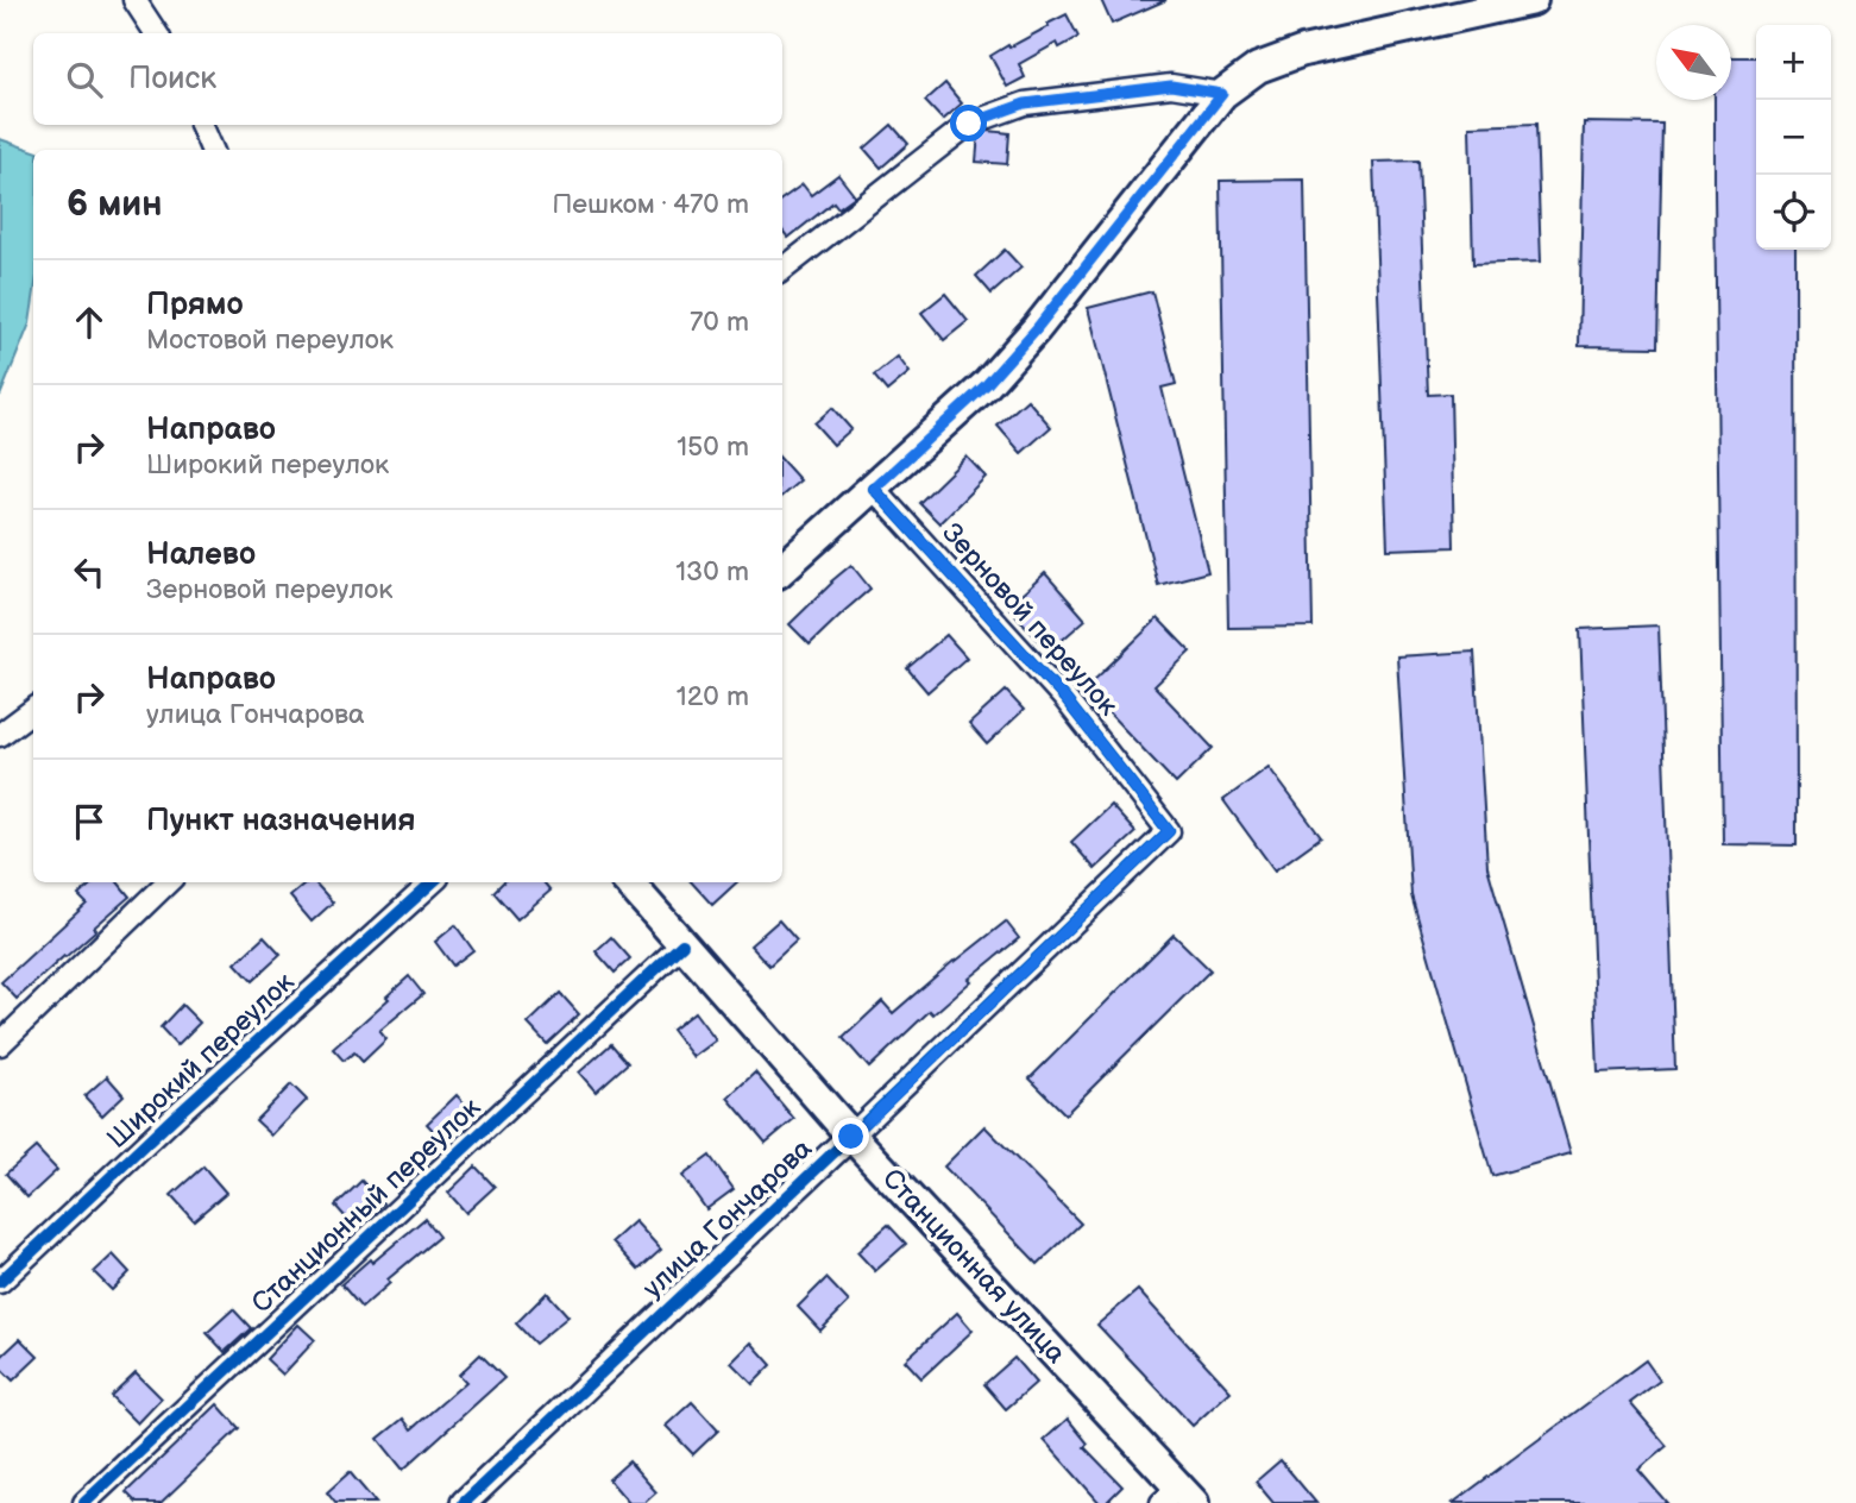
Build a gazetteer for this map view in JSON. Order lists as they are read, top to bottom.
{
  "streets": {
    "main road": ["Станционная улица"],
    "street": [
      "Зерновой переулок",
      "Широкий переулок",
      "Станционный переулок",
      "улица Гончарова"
    ]
  },
  "crossings": [
    ["Зерновой переулок", "улица Гончарова"],
    ["Станционный переулок", "Станционная улица"],
    ["улица Гончарова", "Станционная улица"]
  ],
  "north": "top left",
  "page": {
    "map_buttons": ["+", "−"],
    "search": "Поиск",
    "heading": ["6 мин", "Пешком · 470 m"],
    "list": [
      ["Прямо", "Мостовой переулок", "70 m"],
      ["Направо", "Широкий переулок", "150 m"],
      ["Налево", "Зерновой переулок", "130 m"],
      ["Направо", "улица Гончарова", "120 m"],
      "Пункт назначения"
    ]
  }
}
